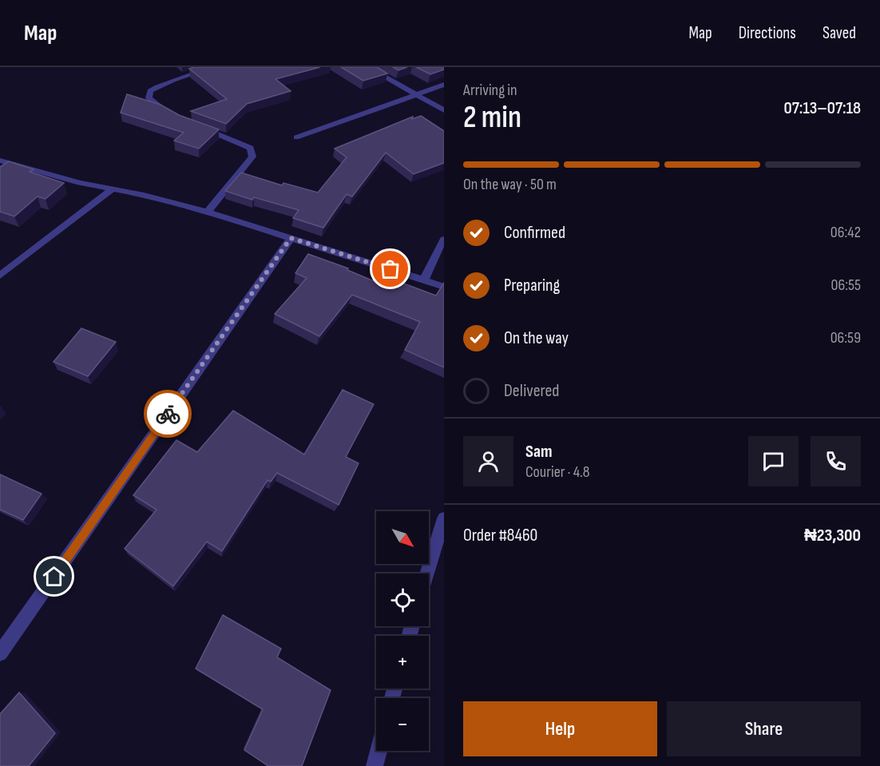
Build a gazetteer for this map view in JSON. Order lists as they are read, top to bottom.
{
  "north": "bottom right",
  "page": {
    "header": "Map",
    "nav": ["Map", "Directions", "Saved"],
    "heading": ["2 min", "Arriving in", "07:13–07:18"],
    "panel": [
      "Sam",
      "Courier · 4.8",
      "Order #8460",
      "₦23,300"
    ],
    "bar": "On the way · 50 m",
    "list": [
      ["Confirmed", "06:42"],
      ["Preparing", "06:55"],
      ["On the way", "06:59"],
      "Delivered"
    ],
    "map_buttons": ["+", "−"],
    "buttons": ["Help", "Share"]
  }
}
